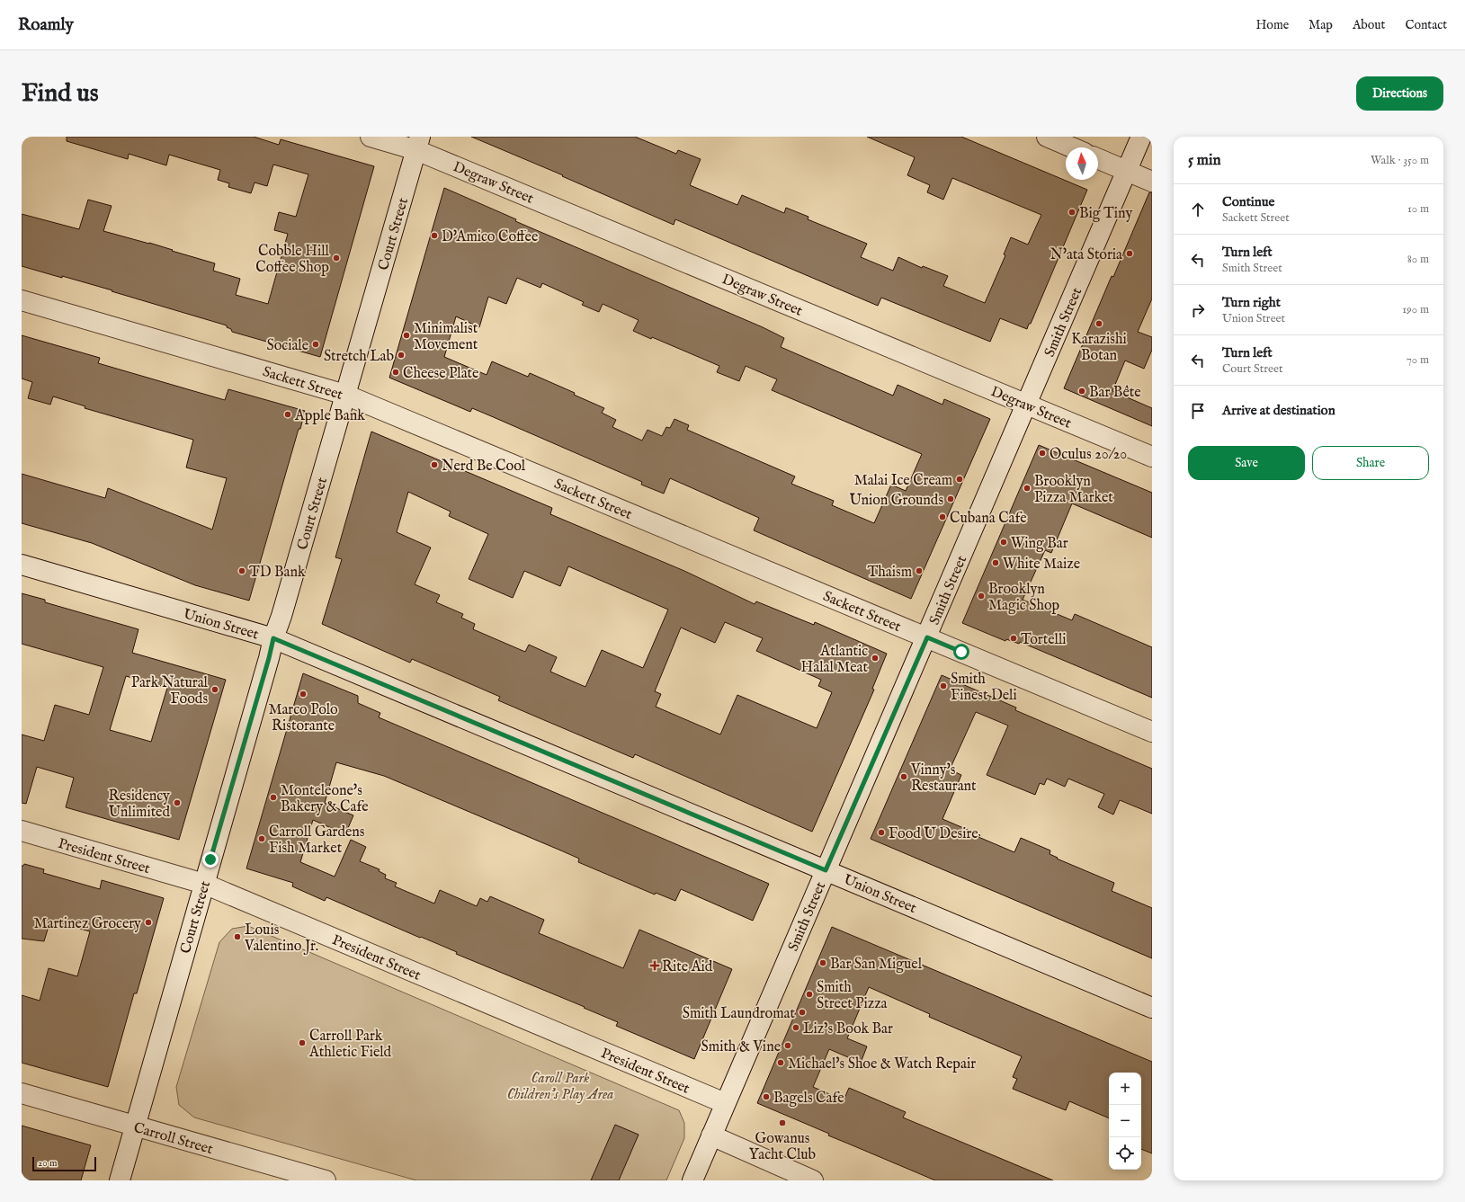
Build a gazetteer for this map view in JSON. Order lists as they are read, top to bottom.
{
  "streets": {
    "street": [
      "Degraw Street",
      "Court Street",
      "Smith Street",
      "Sackett Street",
      "Union Street",
      "President Street",
      "Carroll Street"
    ]
  },
  "crossings": [
    ["Degraw Street", "Court Street"],
    ["Degraw Street", "Smith Street"],
    ["Court Street", "Sackett Street"],
    ["Court Street", "Union Street"],
    ["Court Street", "President Street"],
    ["Court Street", "Carroll Street"],
    ["Smith Street", "Sackett Street"],
    ["Smith Street", "Union Street"],
    ["Smith Street", "President Street"]
  ],
  "parks": ["Caroll Park Children's Play Area"],
  "places": {
    "other": [
      "Big Tiny",
      "D'Amico Coffee",
      "N'ata Storia",
      "Cobble Hill Coffee Shop",
      "Karazishi Botan",
      "Minimalist Movement",
      "Sociale",
      "Stretch Lab",
      "Cheese Plate",
      "Bar Bête",
      "Apple Bank",
      "Oculus 20/20",
      "Nerd Be Cool",
      "Malai Ice Cream",
      "Brooklyn Pizza Market",
      "Union Grounds",
      "Cubana Cafe",
      "Wing Bar",
      "White Maize",
      "TD Bank",
      "Thaism",
      "Brooklyn Magic Shop",
      "Tortelli",
      "Atlantic Halal Meat",
      "Smith Finest Deli",
      "Park Natural Foods",
      "Marco Polo Ristorante",
      "Vinny's Restaurant",
      "Monteleone's Bakery & Cafe",
      "Residency Unlimited",
      "Food U Desire",
      "Carroll Gardens Fish Market",
      "Martinez Grocery",
      "Louis Valentino Jr.",
      "Bar San Miguel",
      "Smith Street Pizza",
      "Smith Laundromat",
      "Liz’s Book Bar",
      "Carroll Park Athletic Field",
      "Smith & Vine",
      "Michael's Shoe & Watch Repair",
      "Bagels Cafe",
      "Gowanus Yacht Club"
    ],
    "health": ["Rite Aid"]
  },
  "scale_bar": "20 m",
  "north": "top",
  "page": {
    "header": "Roamly",
    "nav": [
      "Home",
      "Map",
      "About",
      "Contact"
    ],
    "buttons": [
      "Directions",
      ["Save", "Share"]
    ],
    "title": "Find us",
    "heading": ["5 min", "Walk · 350 m"],
    "list": [
      ["Continue", "Sackett Street", "10 m"],
      ["Turn left", "Smith Street", "80 m"],
      ["Turn right", "Union Street", "190 m"],
      ["Turn left", "Court Street", "70 m"],
      "Arrive at destination"
    ],
    "map_buttons": ["+", "−"],
    "scale": "20 m"
  }
}
